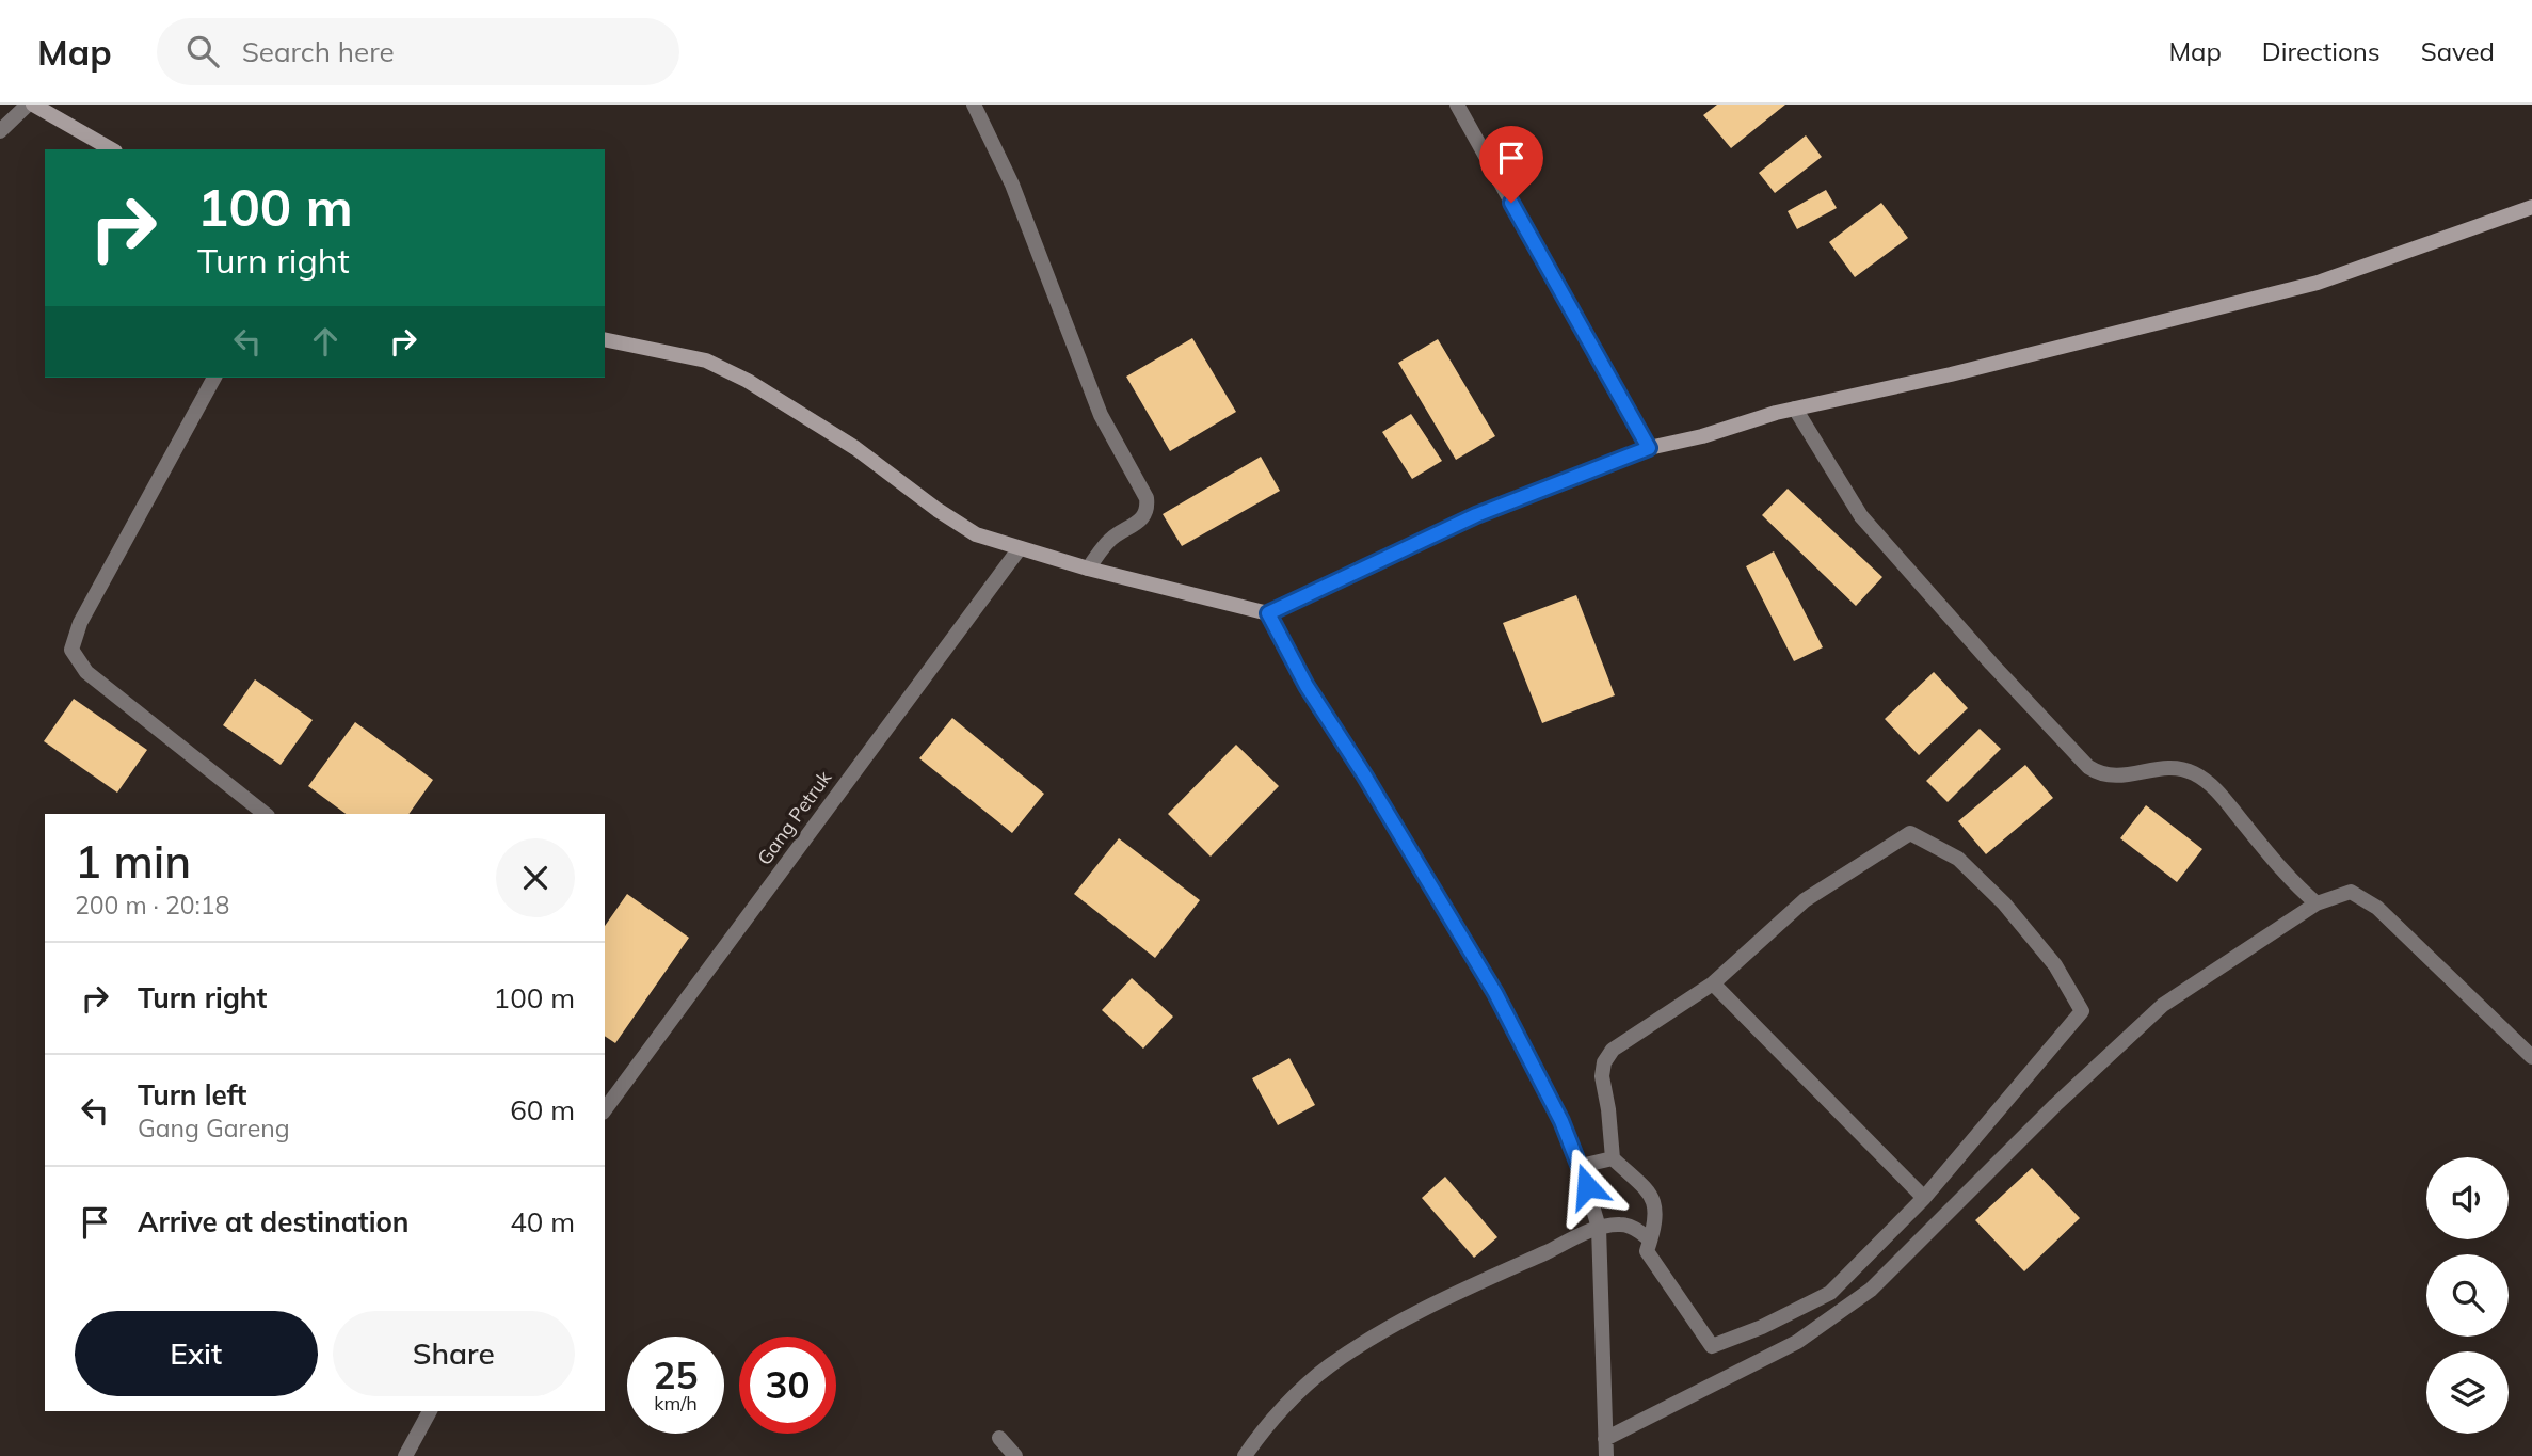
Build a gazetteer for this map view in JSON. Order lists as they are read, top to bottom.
{
  "streets": {
    "street": ["Gang Petruk"]
  },
  "page": {
    "header": "Map",
    "search": "Search here",
    "nav": ["Map", "Directions", "Saved"],
    "turn": ["100 m", "Turn right"],
    "heading": ["1 min", "200 m · 20:18"],
    "list": [
      {
        "name": "Turn right",
        "value": "100 m"
      },
      {
        "name": "Turn left",
        "note": "Gang Gareng",
        "value": "60 m"
      },
      {
        "name": "Arrive at destination",
        "value": "40 m"
      }
    ],
    "buttons": ["Exit", "Share"],
    "speed": "25 km/h",
    "limit": "30"
  }
}
